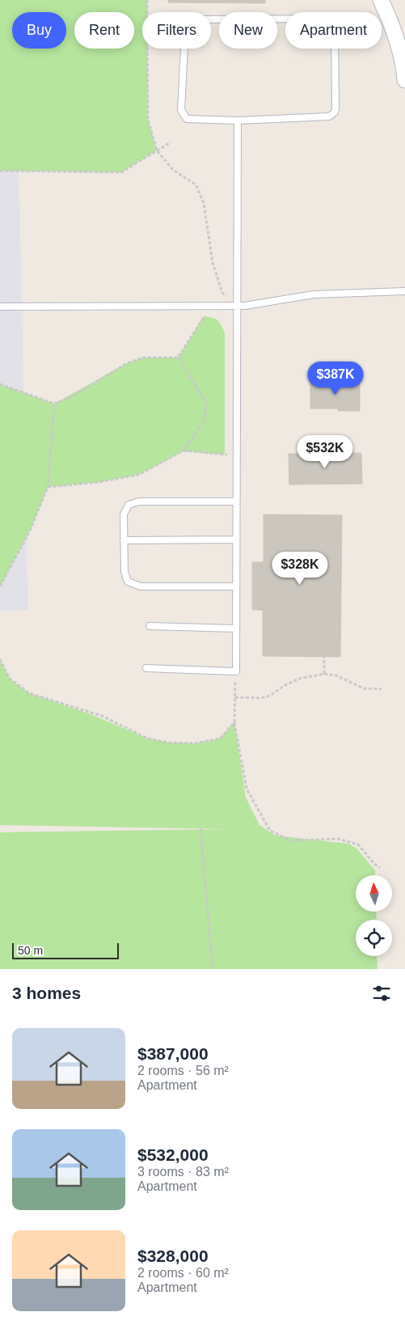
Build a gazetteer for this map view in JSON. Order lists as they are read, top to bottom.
{
  "scale_bar": "50 m",
  "north": "top",
  "page": {
    "chip": [
      "Buy",
      "Rent",
      "Filters",
      "New",
      "Apartment"
    ],
    "price": ["$387K", "$532K", "$328K"],
    "scale": "50 m",
    "heading": "3 homes",
    "list": [
      {
        "name": "$387,000",
        "note": "2 rooms · 56 m² · Apartment"
      },
      {
        "name": "$532,000",
        "note": "3 rooms · 83 m² · Apartment"
      },
      {
        "name": "$328,000",
        "note": "2 rooms · 60 m² · Apartment"
      }
    ]
  }
}
